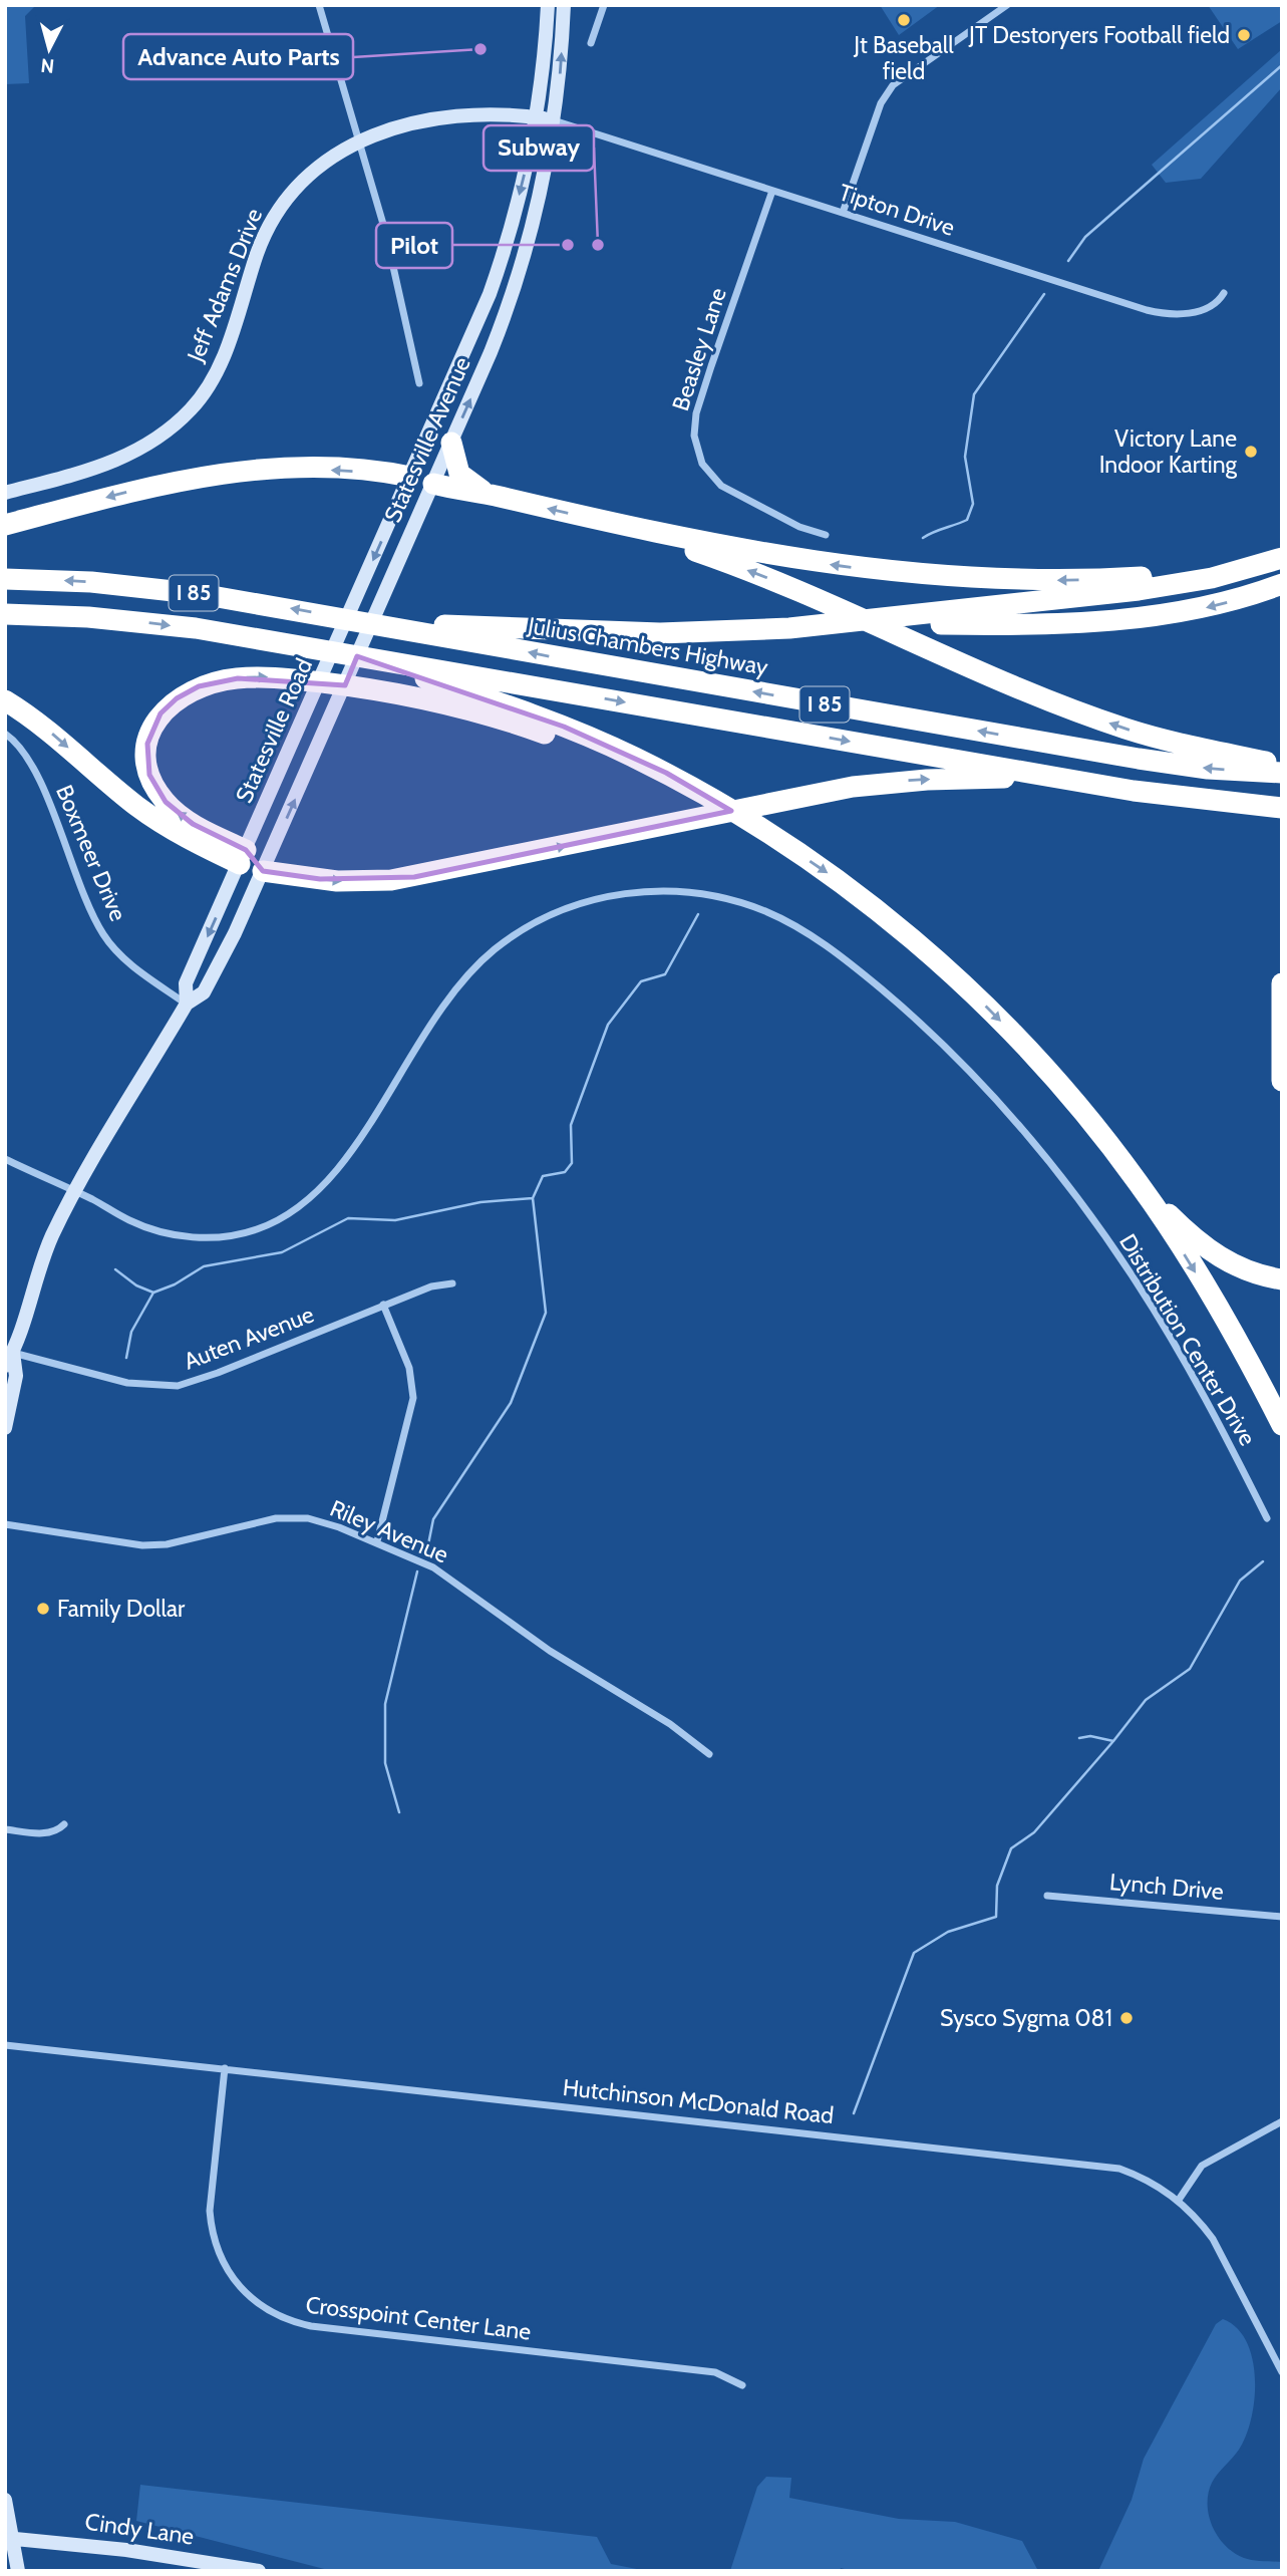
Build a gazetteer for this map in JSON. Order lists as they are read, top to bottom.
{
  "streets": {
    "highway": ["I 85", "Julius Chambers Highway"],
    "main road": [
      "Jeff Adams Drive",
      "Statesville Avenue",
      "Statesville Road",
      "Cindy Lane"
    ],
    "street": [
      "Tipton Drive",
      "Beasley Lane",
      "Boxmeer Drive",
      "Auten Avenue",
      "Distribution Center Drive",
      "Riley Avenue",
      "Lynch Drive",
      "Hutchinson McDonald Road",
      "Crosspoint Center Lane"
    ]
  },
  "crossings": [
    ["Tipton Drive", "Jeff Adams Drive"],
    ["Tipton Drive", "Beasley Lane"],
    ["Tipton Drive", "Statesville Avenue"],
    ["Jeff Adams Drive", "Statesville Avenue"],
    ["Statesville Avenue", "Statesville Road"],
    ["Statesville Road", "Boxmeer Drive"],
    ["Statesville Road", "Auten Avenue"],
    ["Statesville Road", "Distribution Center Drive"],
    ["Hutchinson McDonald Road", "Crosspoint Center Lane"]
  ],
  "one_way": ["Statesville Road"],
  "places": [
    "Jt Baseball field",
    "JT Destoryers Football field",
    "Advance Auto Parts",
    "Pilot",
    "Subway",
    "Victory Lane Indoor Karting",
    "Family Dollar",
    "Sysco Sygma 081"
  ],
  "north": "bottom"
}
